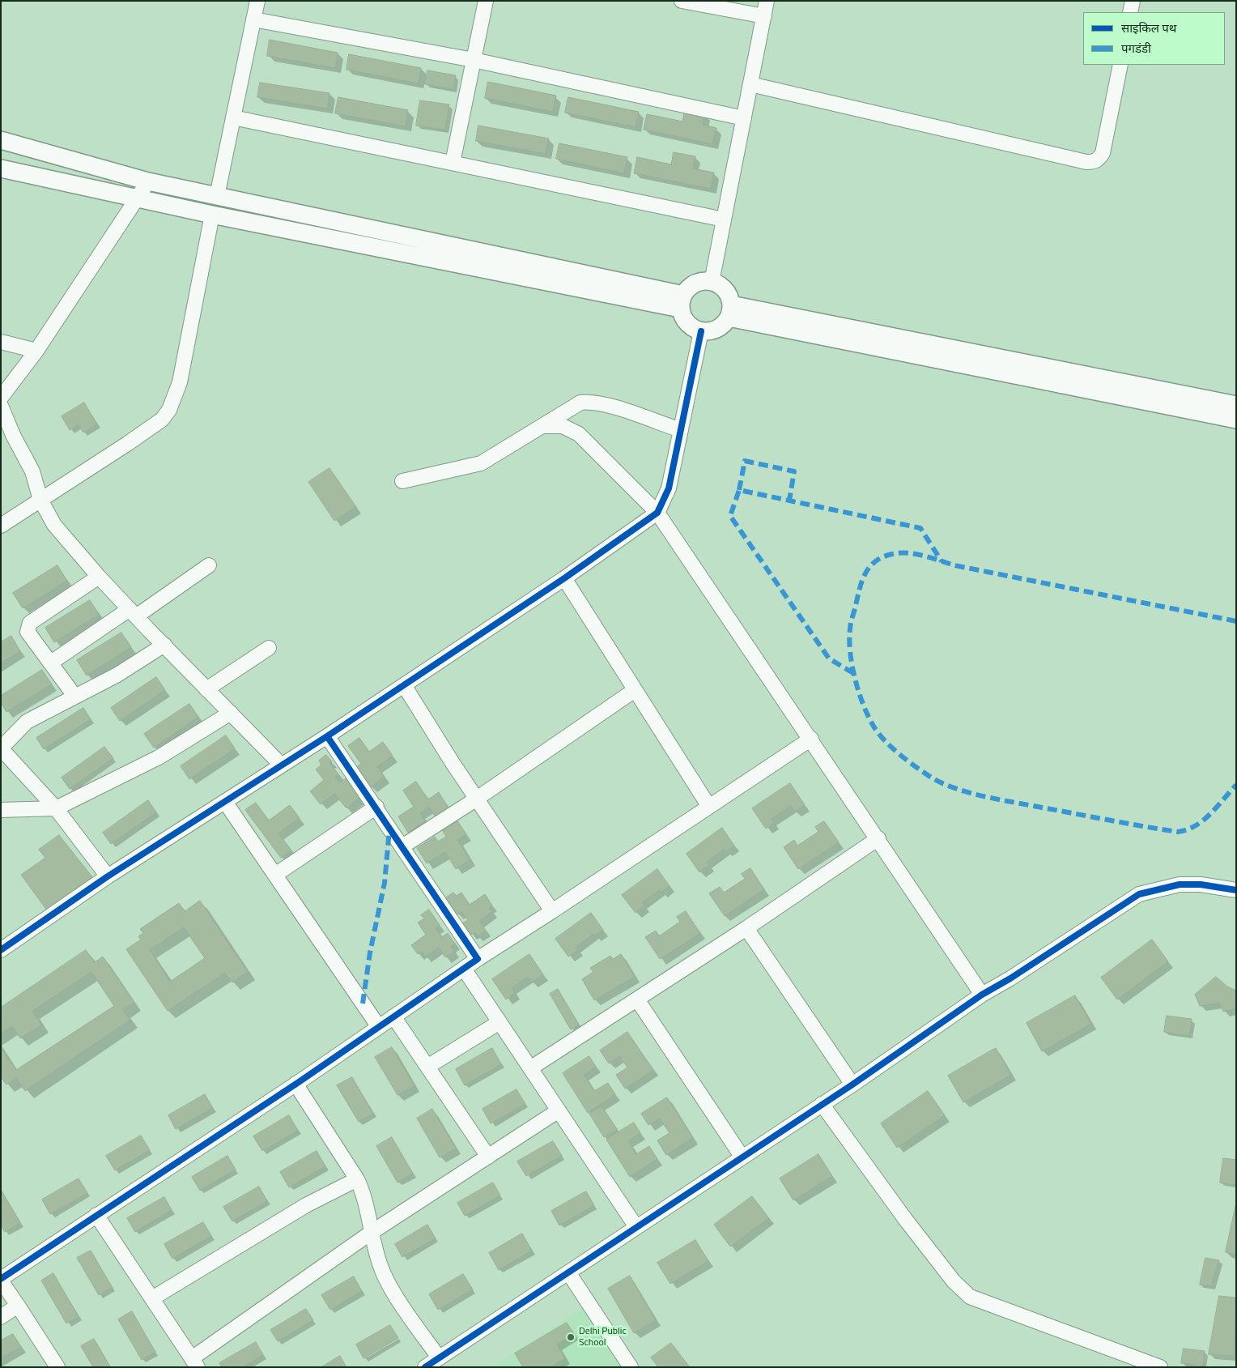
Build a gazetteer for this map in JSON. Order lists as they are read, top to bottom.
{
  "places": ["Delhi Public School"],
  "legend": ["साइकिल पथ", "पगडंडी"]
}
